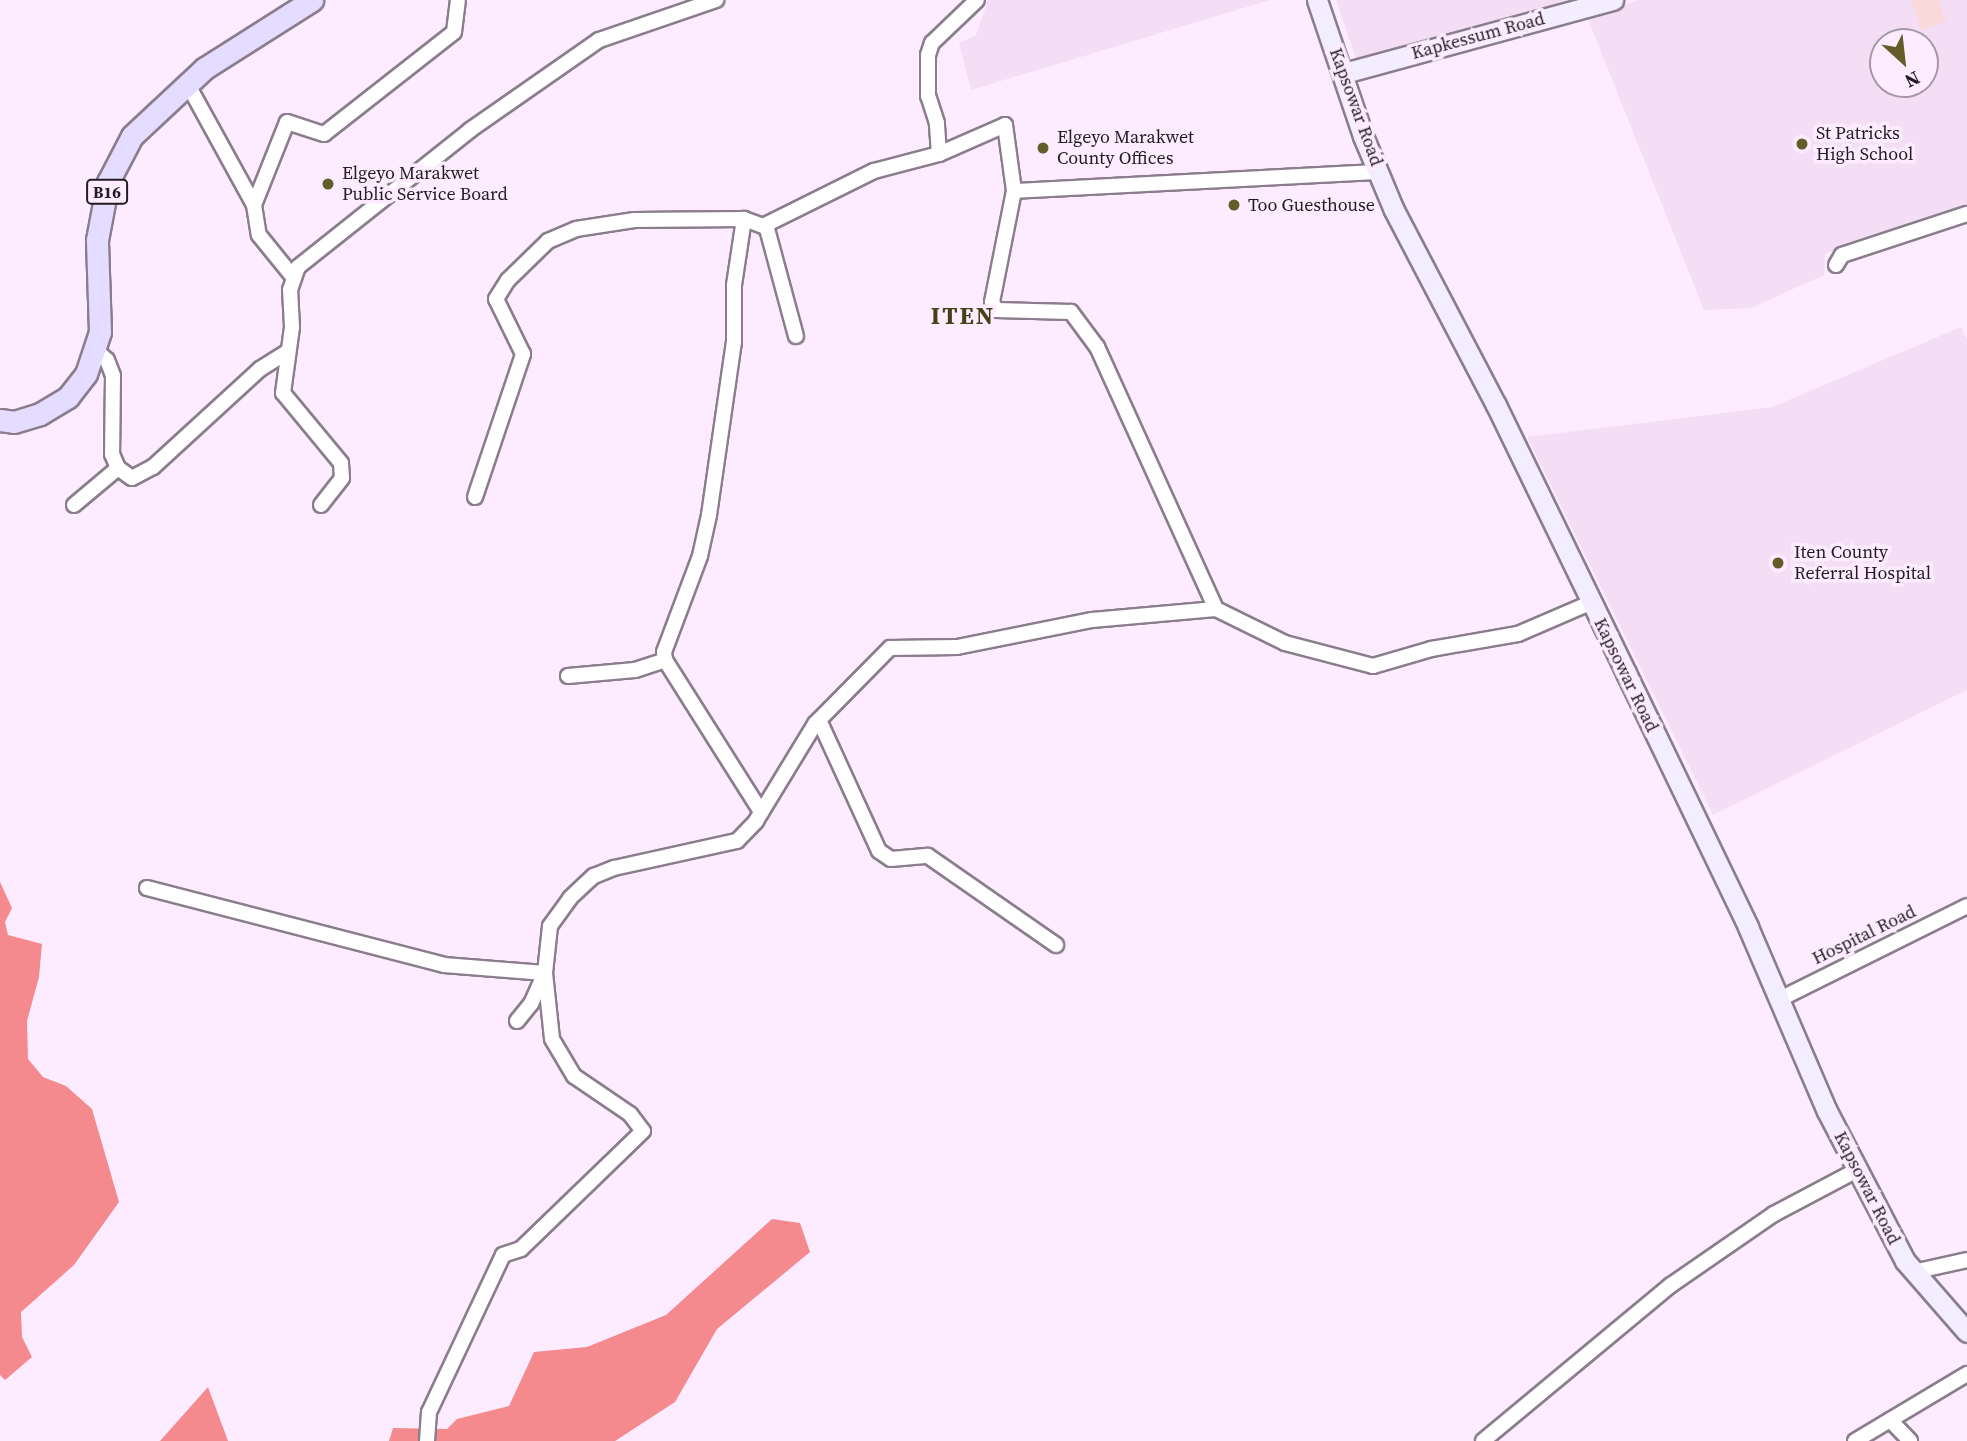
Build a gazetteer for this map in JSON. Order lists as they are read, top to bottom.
{
  "streets": {
    "main road": ["Kapkessum Road", "Kapsowar Road", "B16"],
    "street": ["Hospital Road"]
  },
  "crossings": [
    ["Kapkessum Road", "Kapsowar Road"],
    ["Kapsowar Road", "Hospital Road"]
  ],
  "districts": ["ITEN"],
  "places": [
    "St Patricks High School",
    "Elgeyo Marakwet County Offices",
    "Elgeyo Marakwet Public Service Board",
    "Too Guesthouse",
    "Iten County Referral Hospital"
  ],
  "north": "bottom right"
}
